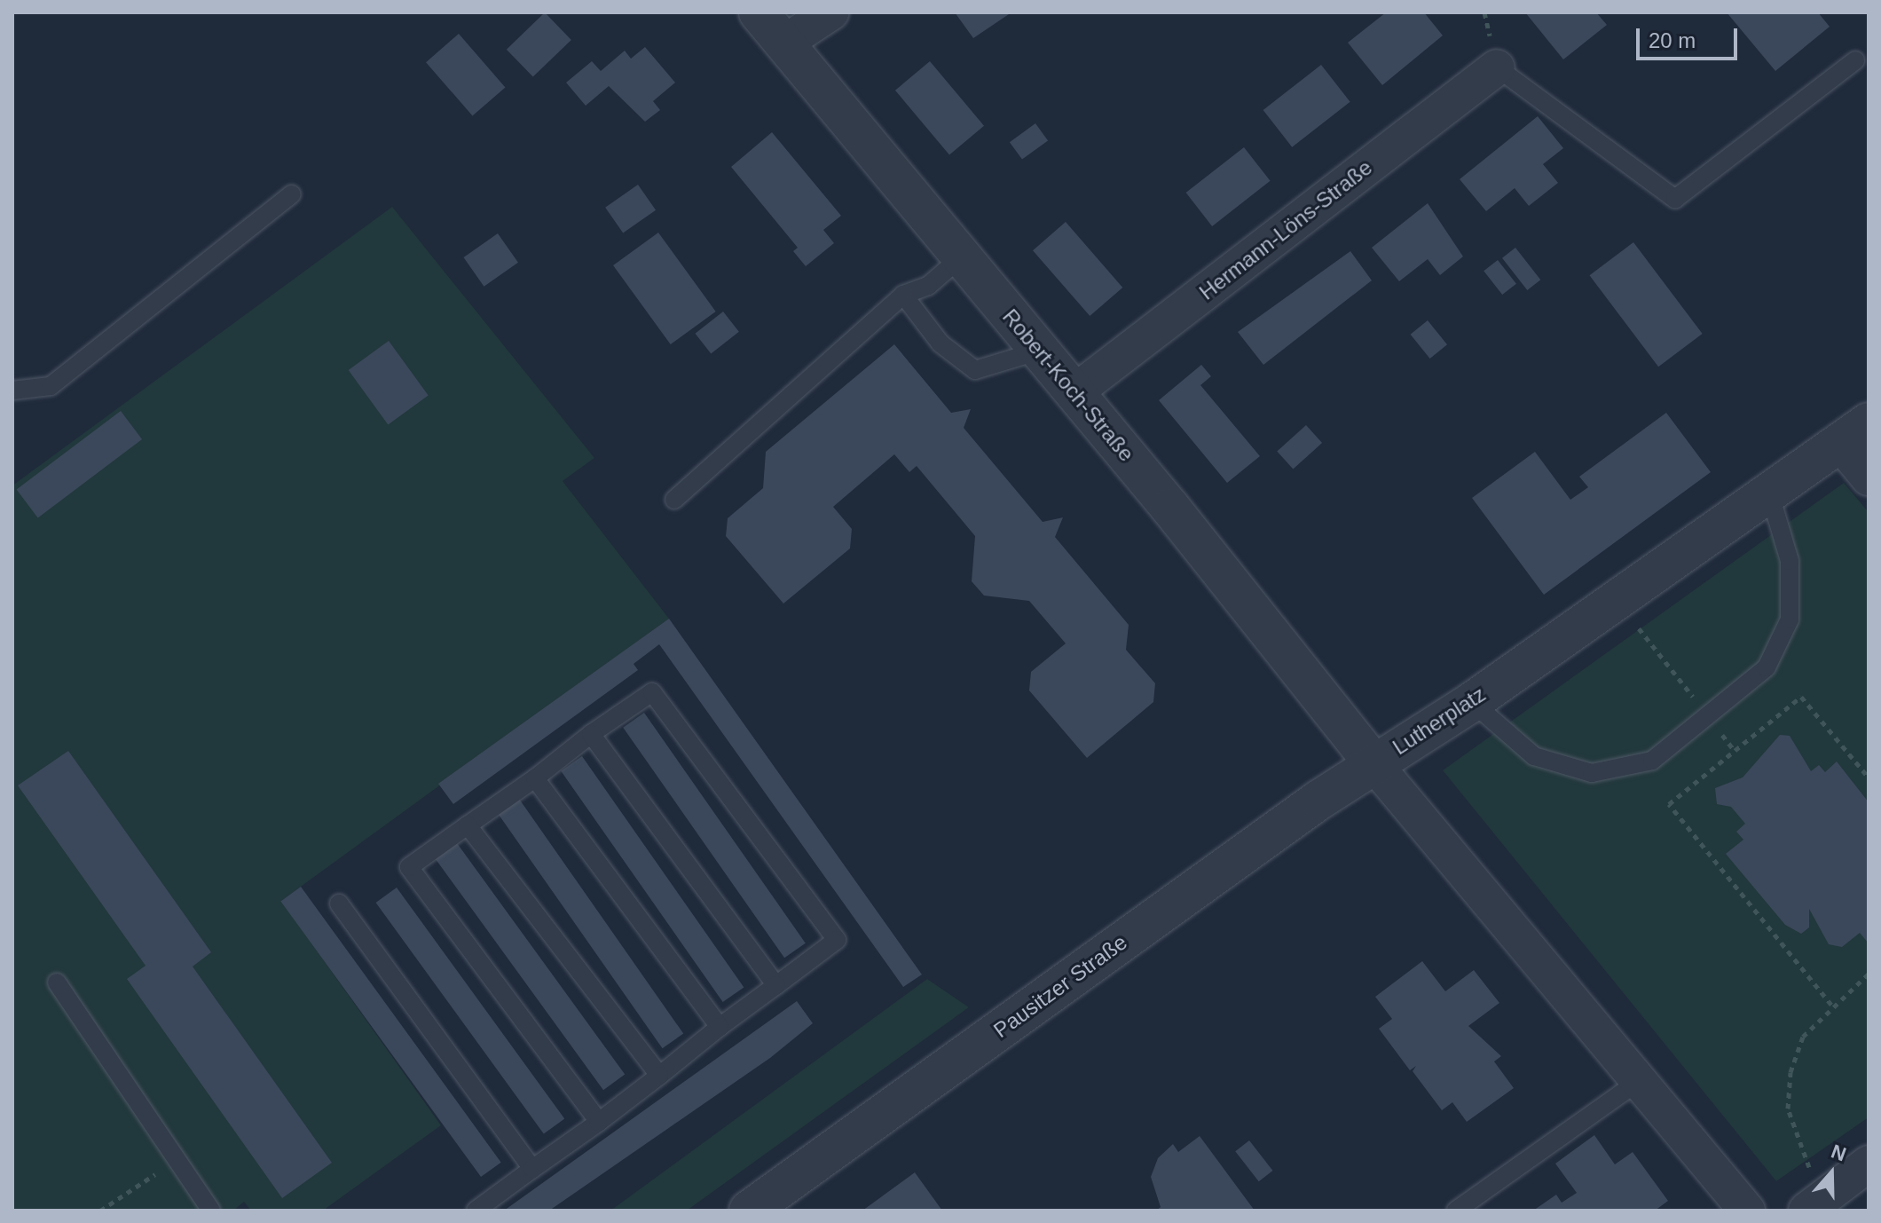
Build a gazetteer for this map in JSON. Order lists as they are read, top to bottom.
{
  "streets": {
    "street": [
      "Hermann-Löns-Straße",
      "Robert-Koch-Straße",
      "Lutherplatz",
      "Pausitzer Straße"
    ]
  },
  "crossings": [
    ["Hermann-Löns-Straße", "Robert-Koch-Straße"],
    ["Robert-Koch-Straße", "Lutherplatz"],
    ["Robert-Koch-Straße", "Pausitzer Straße"],
    ["Lutherplatz", "Pausitzer Straße"]
  ],
  "scale_bar": "20 m",
  "north": "top"
}
